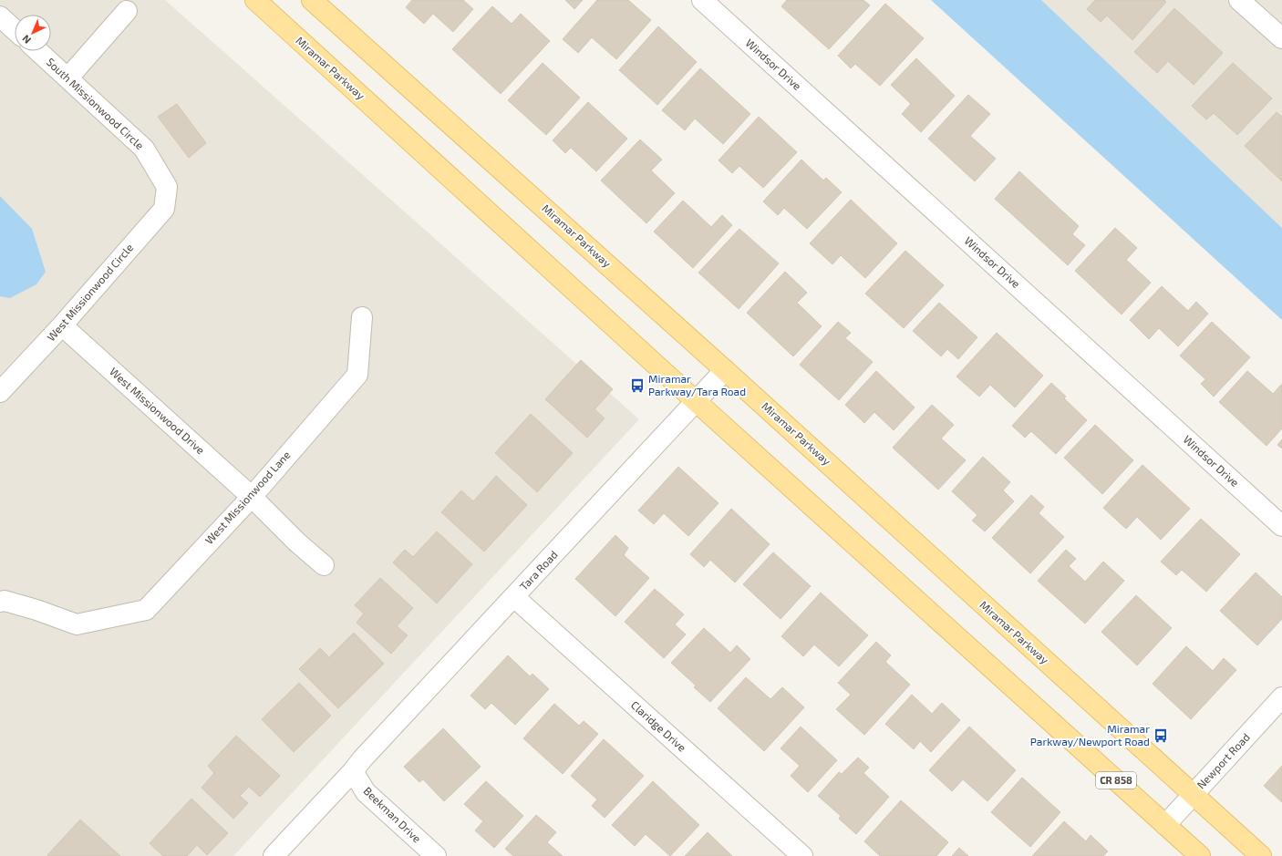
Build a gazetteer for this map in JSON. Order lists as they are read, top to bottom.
{
  "streets": {
    "main road": ["Miramar Parkway", "CR 858"],
    "street": [
      "Windsor Drive",
      "South Missionwood Circle",
      "West Missionwood Circle",
      "West Missionwood Drive",
      "West Missionwood Lane",
      "Tara Road",
      "Claridge Drive",
      "Newport Road",
      "Beekman Drive"
    ]
  },
  "crossings": [
    ["Miramar Parkway", "Tara Road"],
    ["Miramar Parkway", "Newport Road"],
    ["South Missionwood Circle", "West Missionwood Circle"],
    ["West Missionwood Circle", "West Missionwood Drive"],
    ["West Missionwood Drive", "West Missionwood Lane"],
    ["Tara Road", "Claridge Drive"],
    ["Tara Road", "Beekman Drive"]
  ],
  "places": {
    "bus stop": ["Miramar Parkway/Tara Road", "Miramar Parkway/Newport Road"]
  },
  "north": "bottom left"
}
